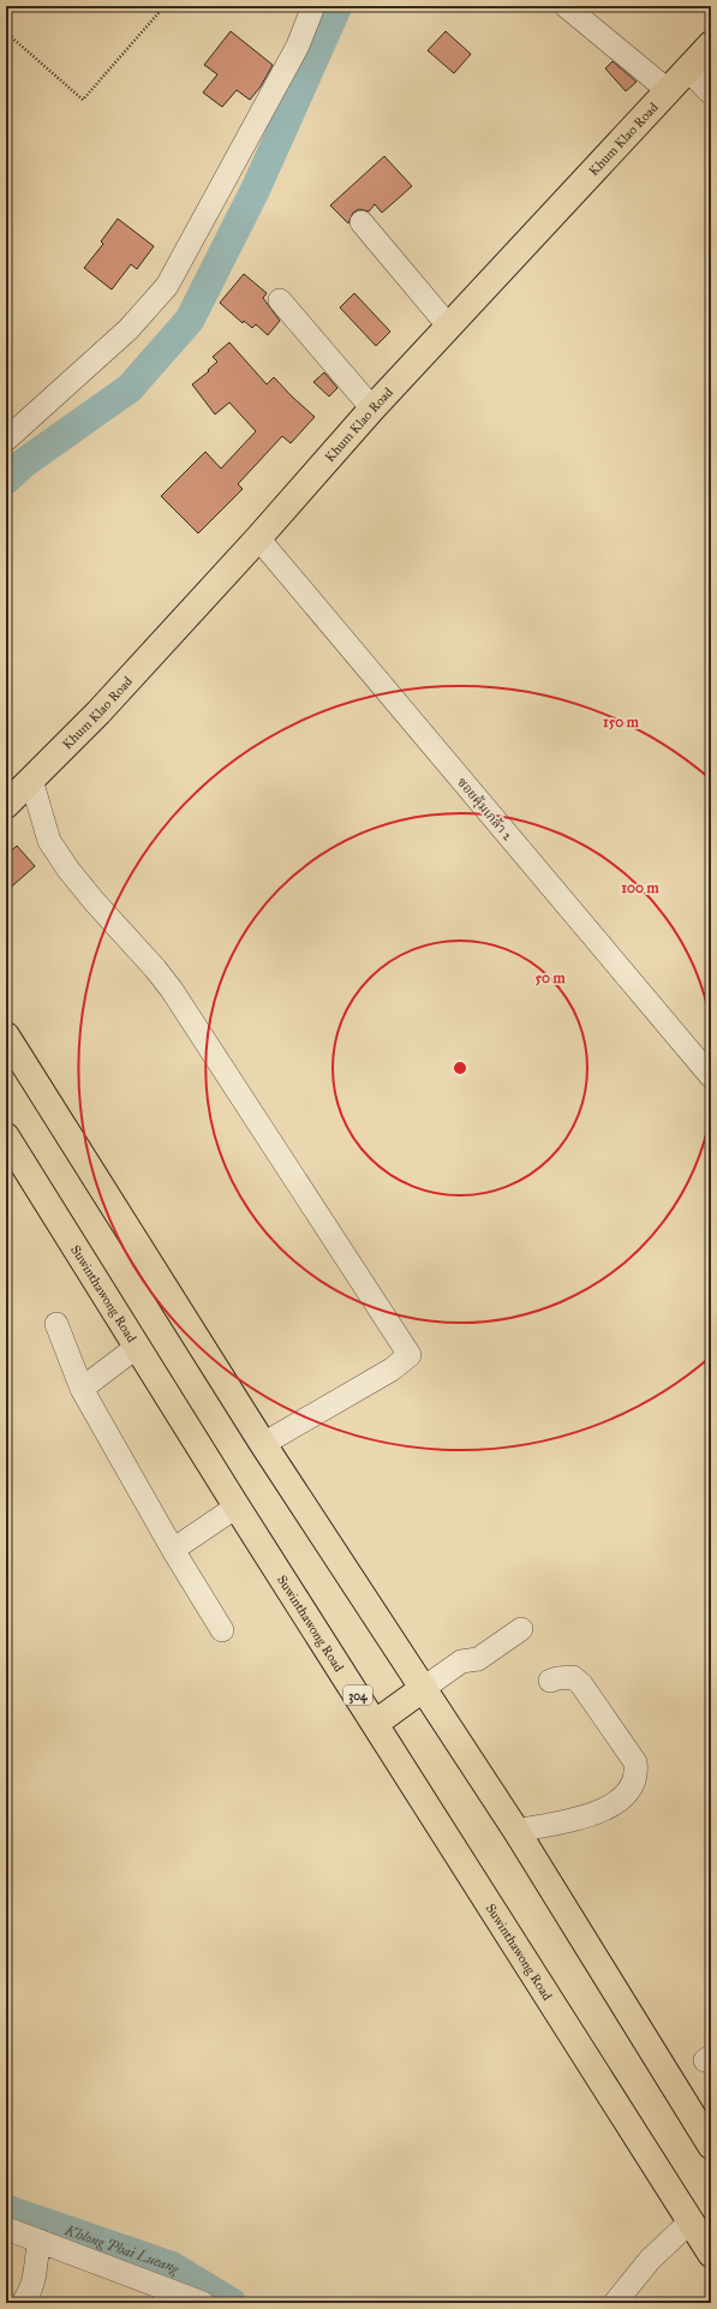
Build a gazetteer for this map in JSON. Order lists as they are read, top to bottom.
{
  "streets": {
    "main road": ["Khum Klao Road", "Suwinthawong Road", "304"],
    "street": ["ซอยคุ้มเกล้า 2"]
  },
  "crossings": [
    ["Khum Klao Road", "ซอยคุ้มเกล้า 2"]
  ],
  "water": ["Khlong Phai Lueang"],
  "rings": ["150 m", "100 m", "50 m"]
}
